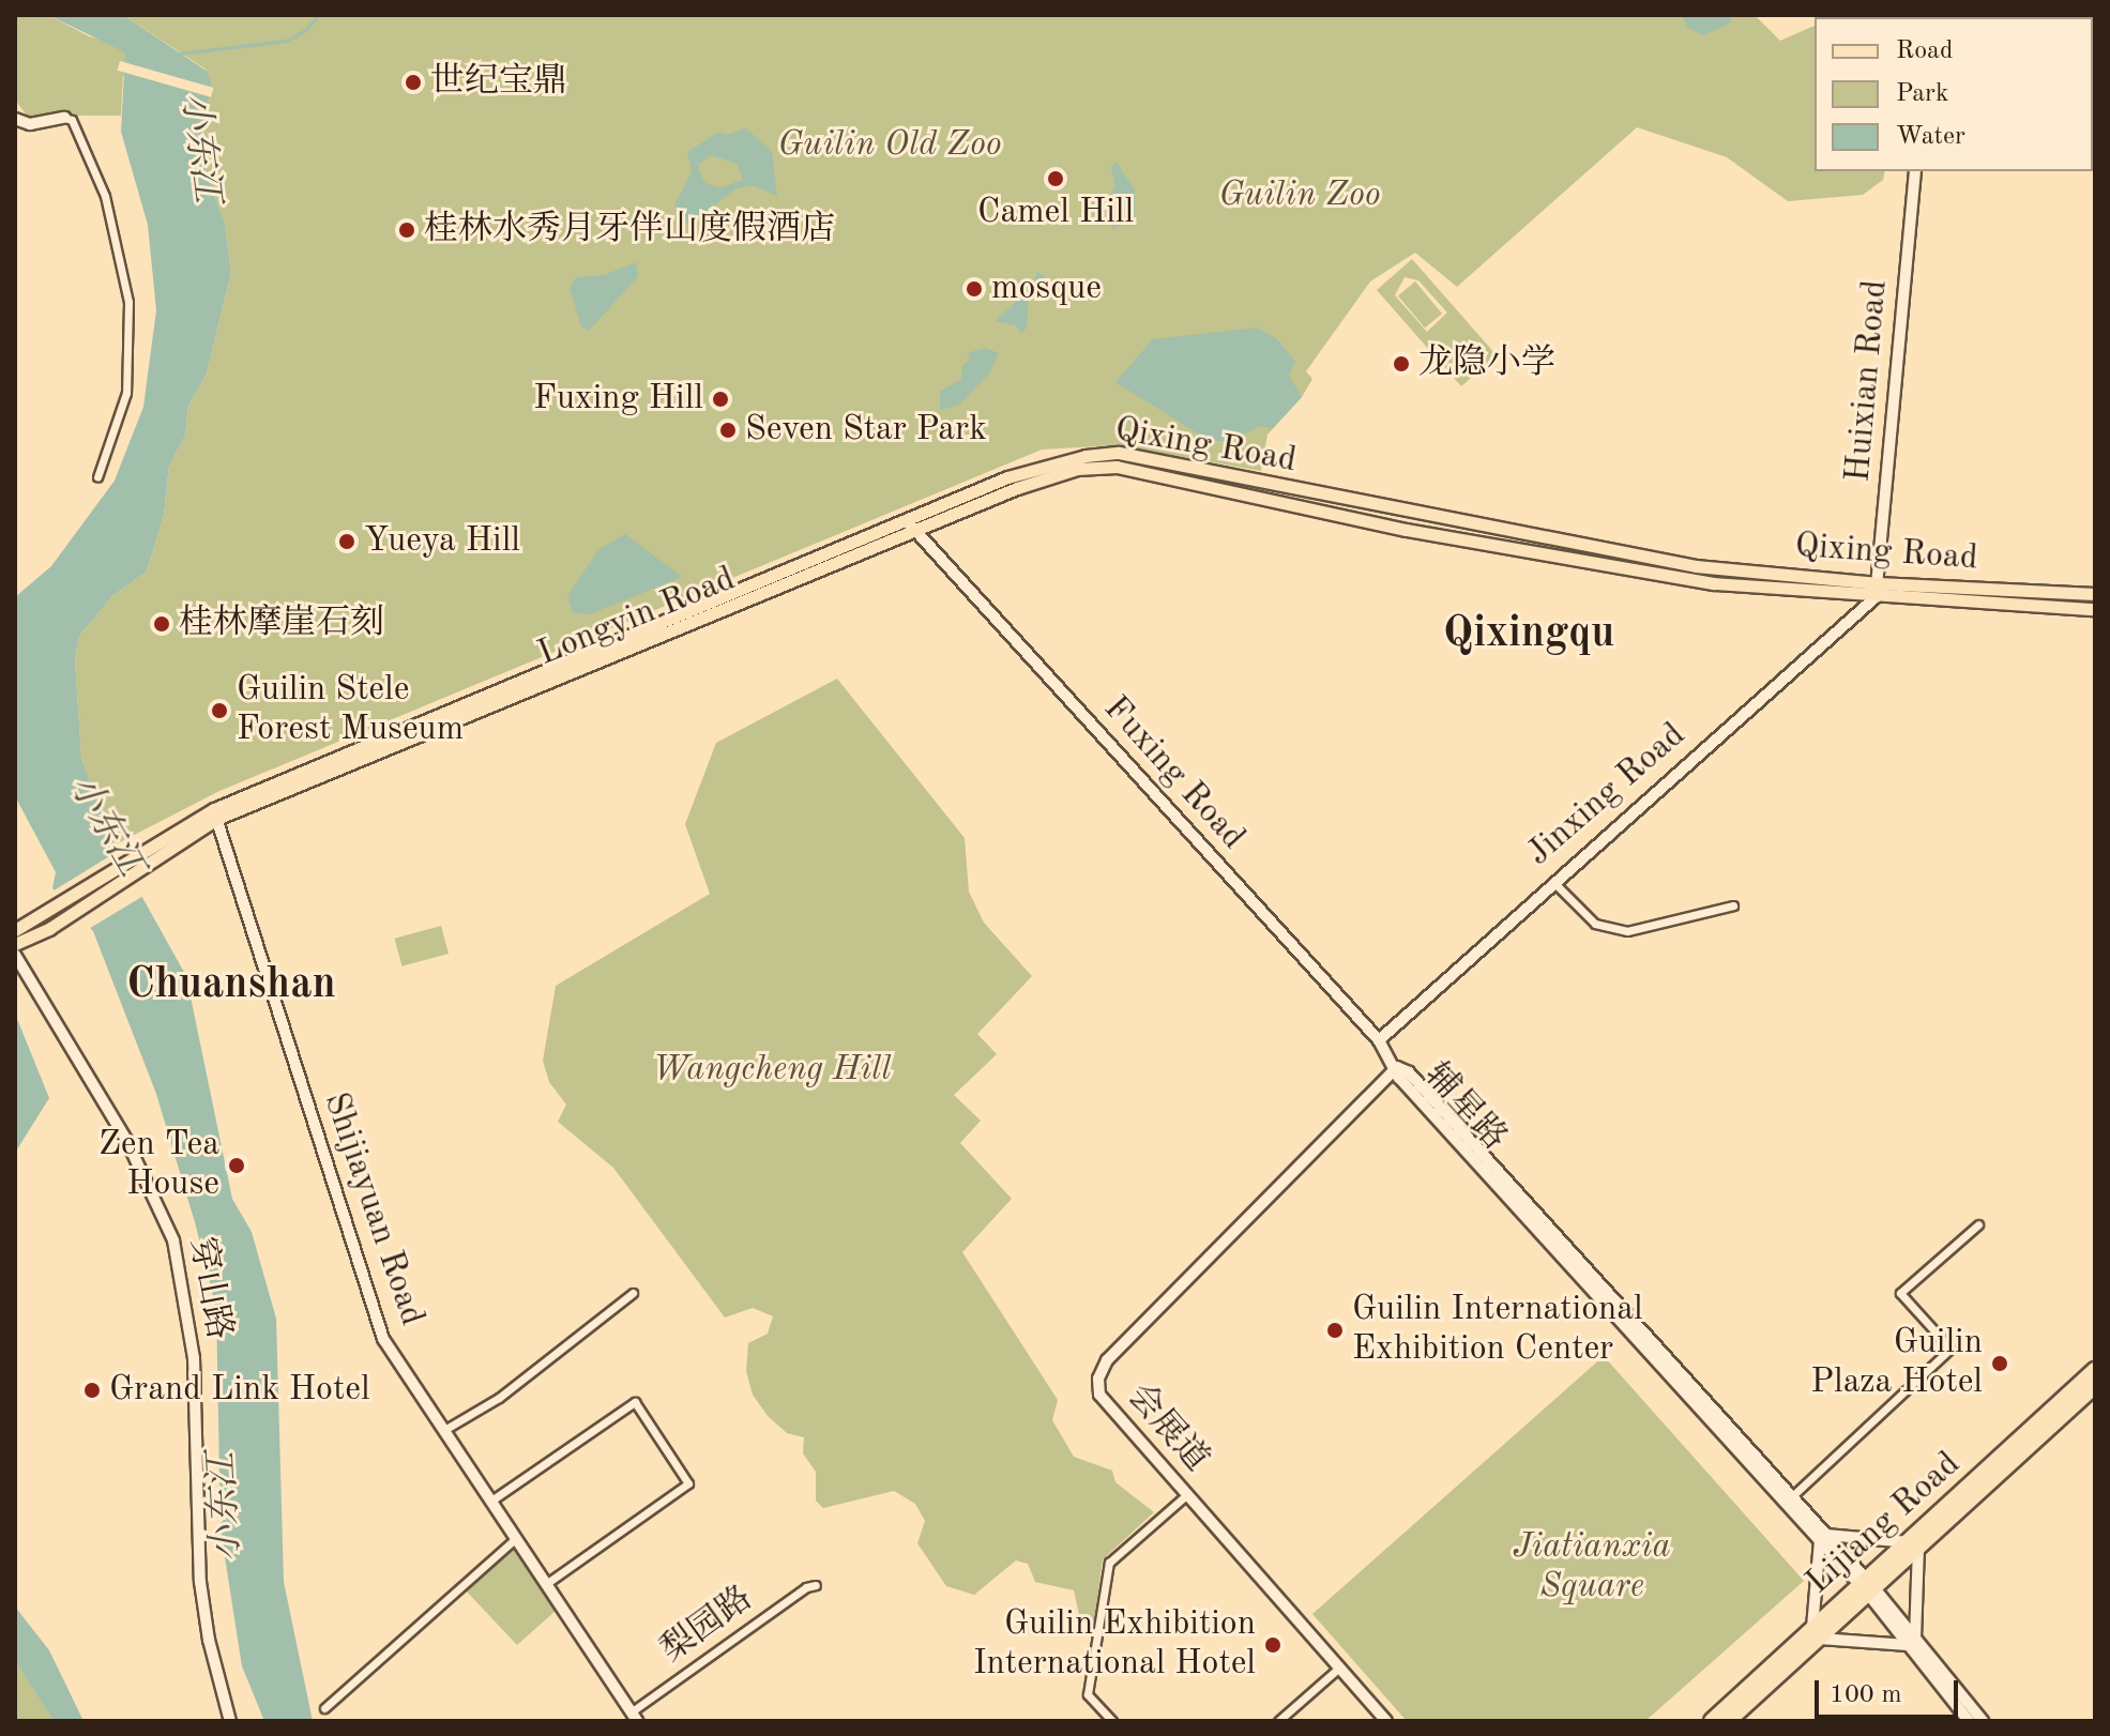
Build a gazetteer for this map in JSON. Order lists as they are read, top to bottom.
{
  "streets": {
    "highway": ["Lijiang Road"],
    "main road": [
      "Huixian Road",
      "Qixing Road",
      "Longyin Road",
      "Fuxing Road",
      "Jinxing Road",
      "辅星路",
      "Shijiayuan Road",
      "穿山路",
      "会展道"
    ],
    "street": ["梨园路"]
  },
  "crossings": [
    ["Huixian Road", "Qixing Road"],
    ["Huixian Road", "Jinxing Road"],
    ["Qixing Road", "Longyin Road"],
    ["Qixing Road", "Fuxing Road"],
    ["Qixing Road", "Jinxing Road"],
    ["Qixing Road", "Shijiayuan Road"],
    ["Longyin Road", "Fuxing Road"],
    ["Longyin Road", "Shijiayuan Road"],
    ["Fuxing Road", "Jinxing Road"],
    ["Fuxing Road", "辅星路"],
    ["Fuxing Road", "会展道"],
    ["辅星路", "会展道"],
    ["辅星路", "Lijiang Road"],
    ["Shijiayuan Road", "梨园路"]
  ],
  "districts": ["Qixingqu", "Chuanshan"],
  "water": ["小东江"],
  "parks": [
    "Guilin Old Zoo",
    "Guilin Zoo",
    "Wangcheng Hill",
    "Jiatianxia Square"
  ],
  "places": [
    "世纪宝鼎",
    "Camel Hill",
    "桂林水秀月牙伴山度假酒店",
    "mosque",
    "龙隐小学",
    "Fuxing Hill",
    "Seven Star Park",
    "Yueya Hill",
    "桂林摩崖石刻",
    "Guilin Stele Forest Museum",
    "Zen Tea House",
    "Guilin International Exhibition Center",
    "Guilin Plaza Hotel",
    "Grand Link Hotel",
    "Guilin Exhibition International Hotel"
  ],
  "legend": ["Road", "Park", "Water"],
  "scale_bar": "100 m"
}
